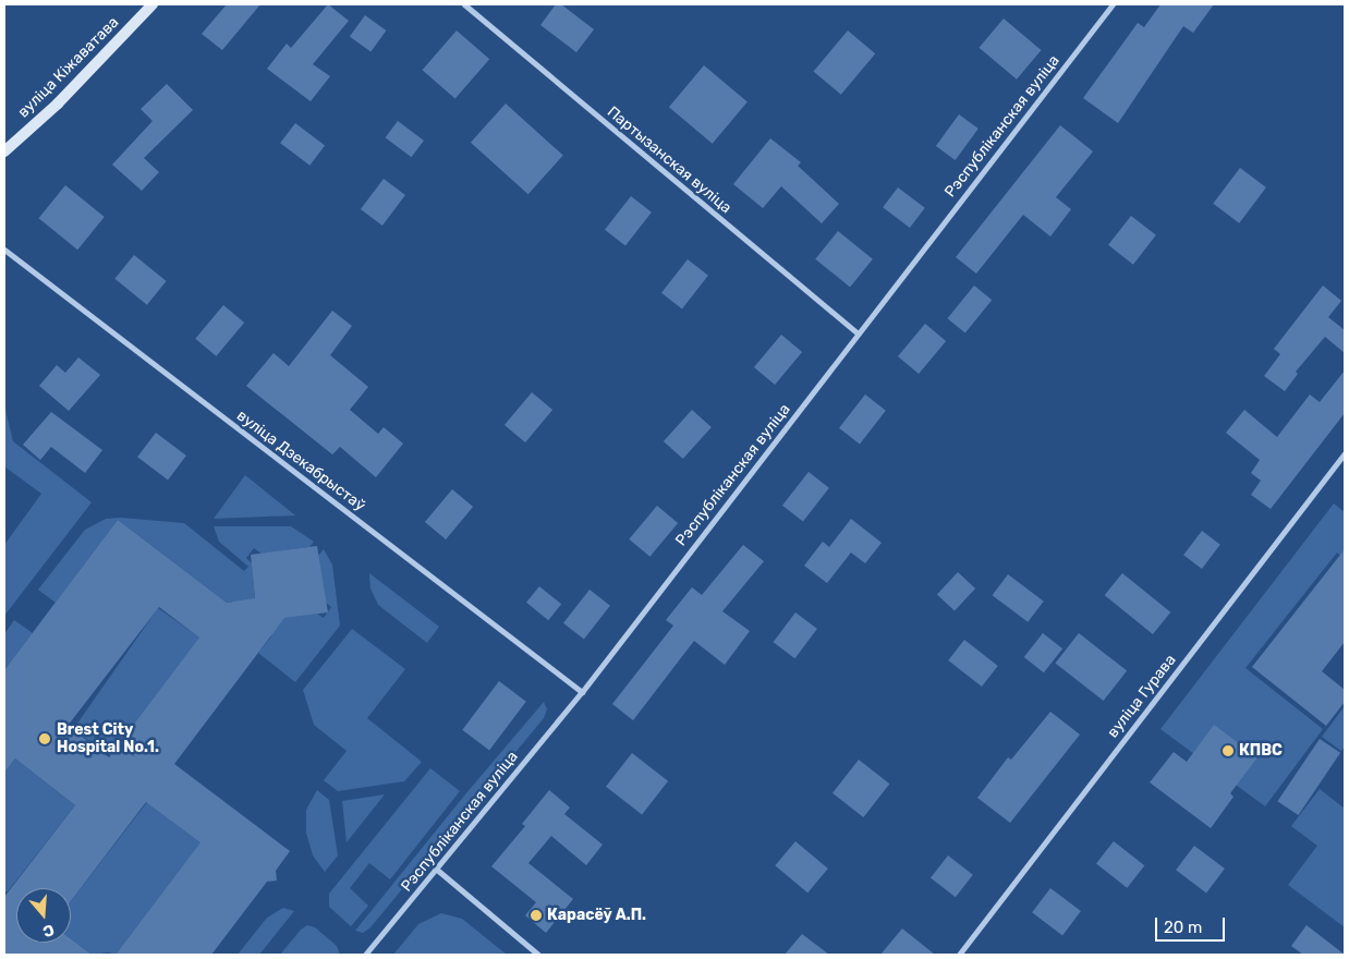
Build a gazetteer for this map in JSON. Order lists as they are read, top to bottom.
{
  "streets": {
    "main road": ["вуліца Кіжаватава"],
    "street": [
      "Рэспубліканская вуліца",
      "Партызанская вуліца",
      "вуліца Дзекабрыстаў",
      "вуліца Гурава"
    ]
  },
  "crossings": [
    ["Рэспубліканская вуліца", "Партызанская вуліца"],
    ["Рэспубліканская вуліца", "вуліца Дзекабрыстаў"]
  ],
  "places": ["Brest City Hospital No.1.", "КПВС", "Карасёў А.П."],
  "scale_bar": "20 m",
  "north": "bottom"
}
